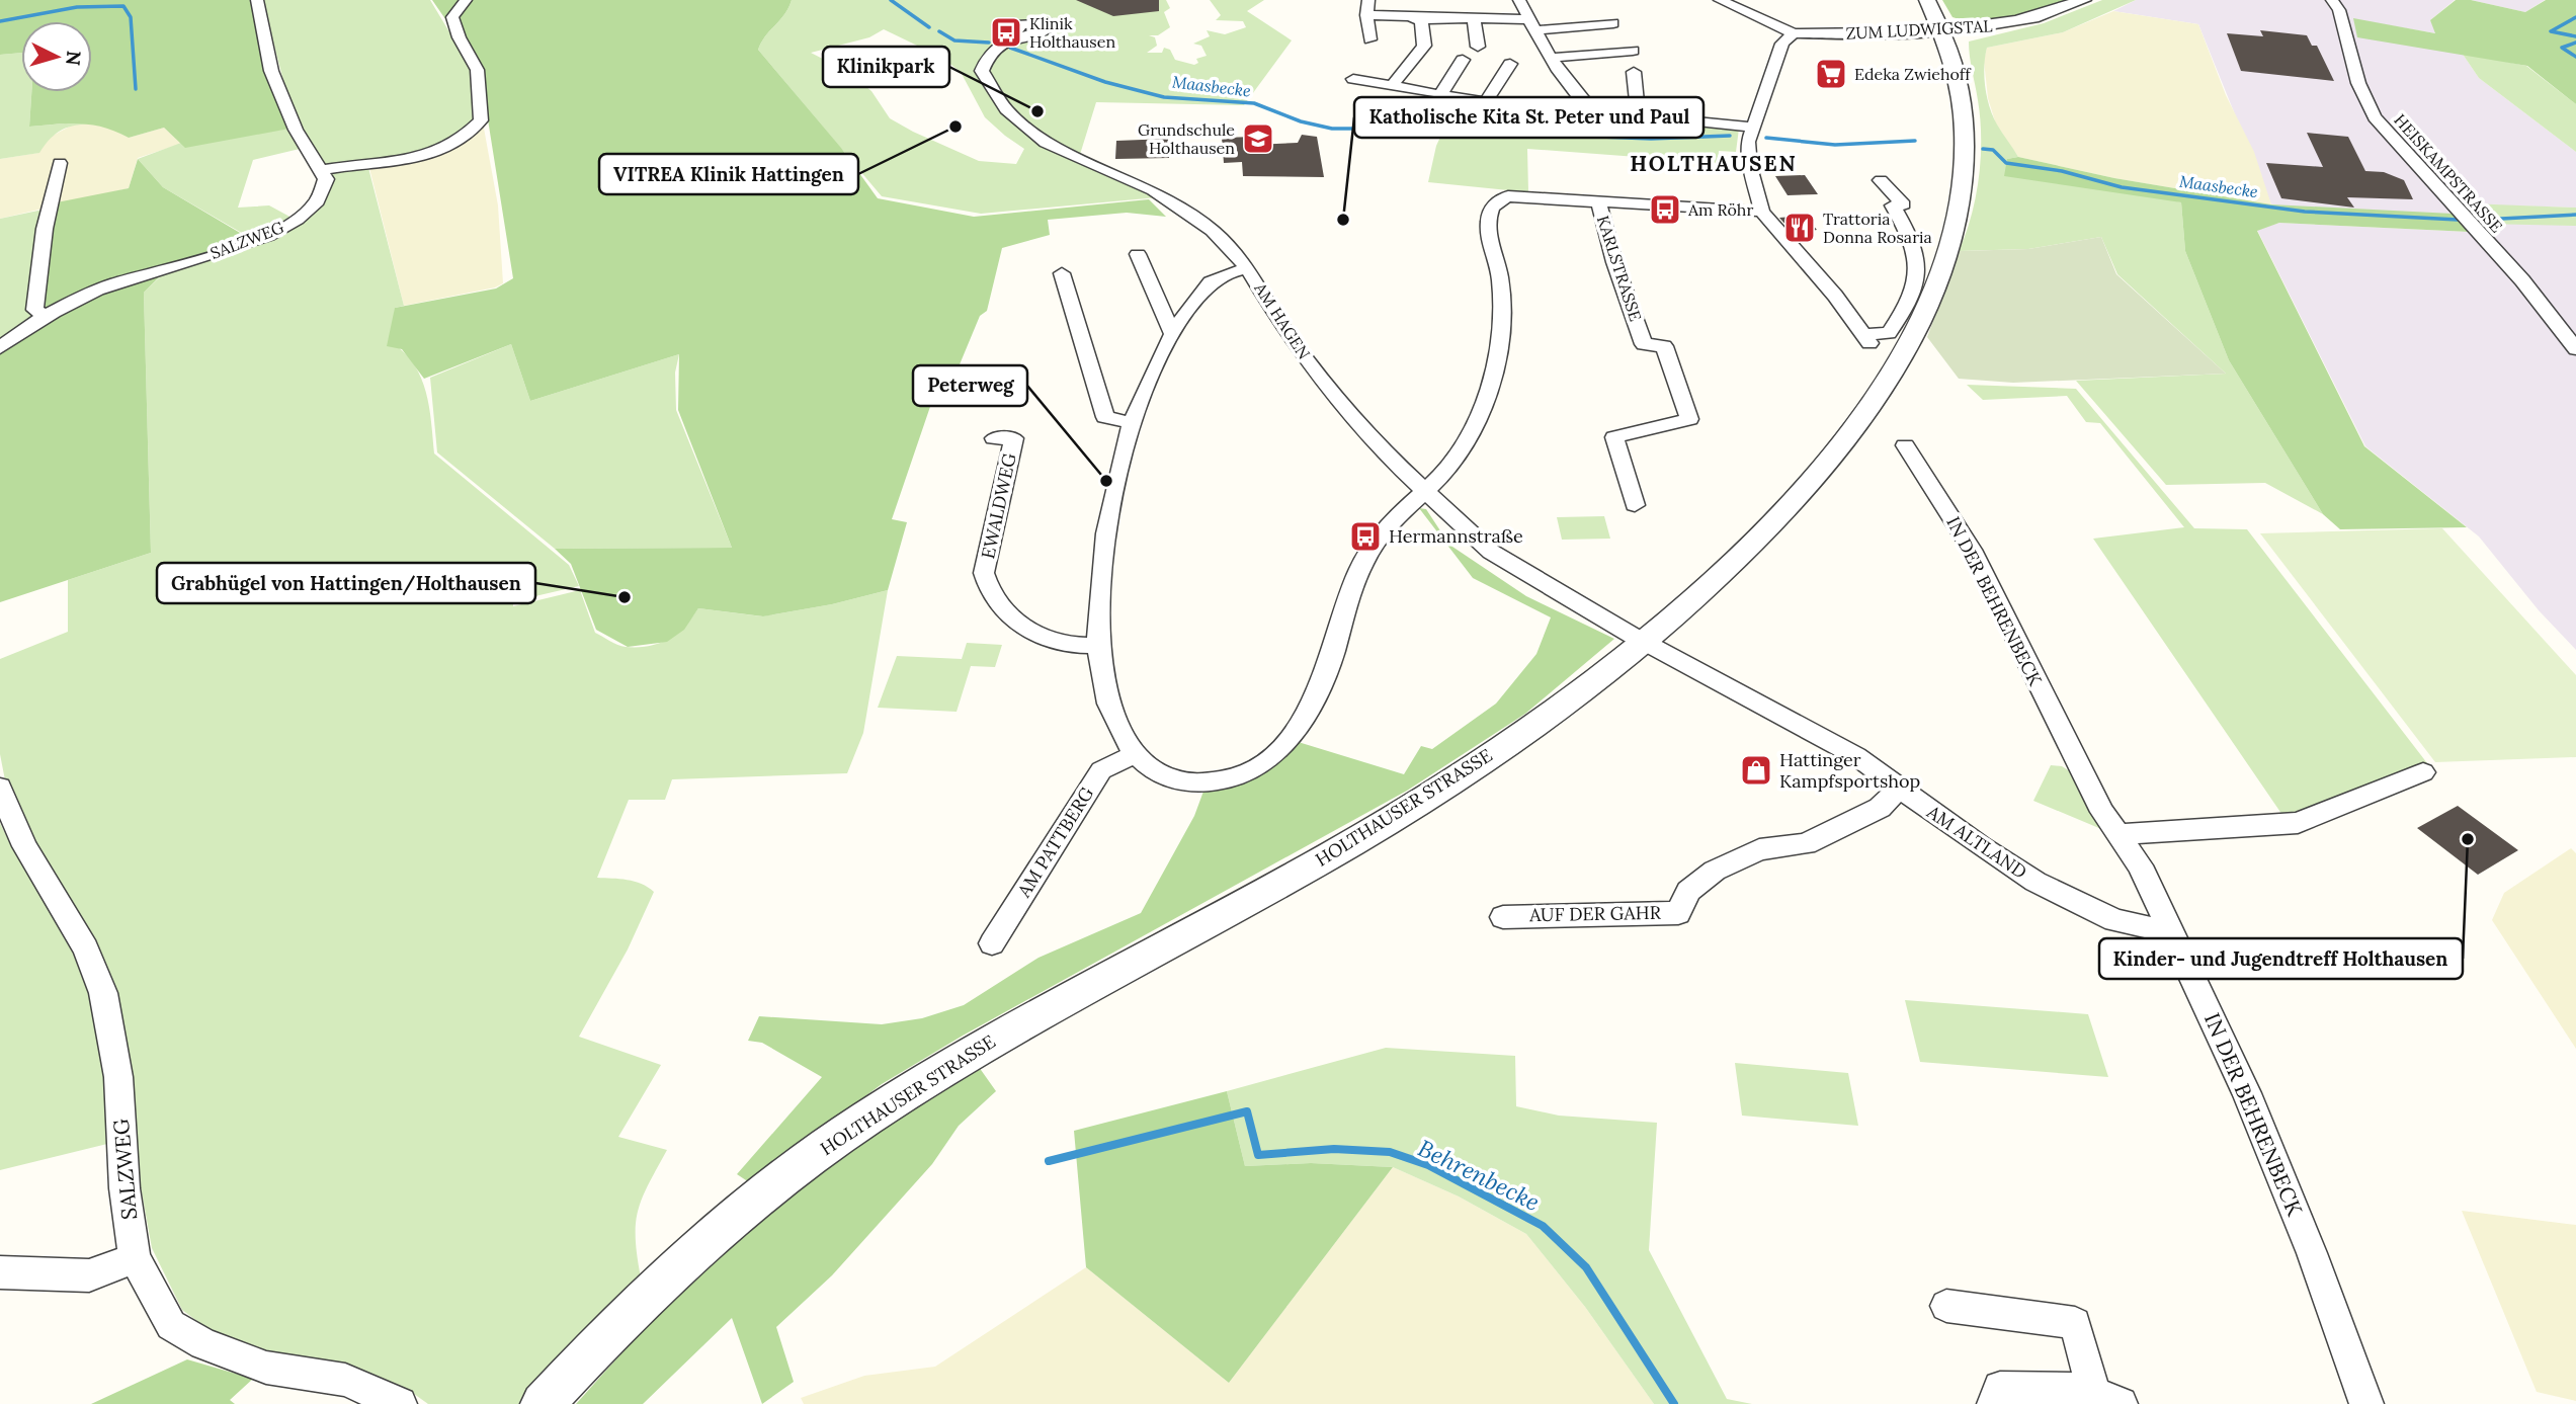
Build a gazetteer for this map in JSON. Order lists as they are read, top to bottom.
{
  "streets": {
    "street": [
      "ZUM LUDWIGSTAL",
      "HEISKAMPSTRASSE",
      "SALZWEG",
      "KARLSTRASSE",
      "AM HAGEN",
      "EWALDWEG",
      "IN DER BEHRENBECK",
      "HOLTHAUSER STRASSE",
      "AM PATTBERG",
      "AM ALTLAND",
      "AUF DER GAHR"
    ]
  },
  "crossings": [
    ["ZUM LUDWIGSTAL", "HOLTHAUSER STRASSE"],
    ["AM HAGEN", "HOLTHAUSER STRASSE"],
    ["AM HAGEN", "AM ALTLAND"],
    ["IN DER BEHRENBECK", "AM ALTLAND"],
    ["HOLTHAUSER STRASSE", "AM ALTLAND"],
    ["AM ALTLAND", "AUF DER GAHR"]
  ],
  "districts": ["HOLTHAUSEN"],
  "water": ["Maasbecke", "Behrenbecke"],
  "places": {
    "bus stop": ["Klinik Holthausen", "Am Röhr", "Hermannstraße"],
    "supermarket": ["Edeka Zwiehoff"],
    "other": [
      "Klinikpark",
      "VITREA Klinik Hattingen",
      "Katholische Kita St. Peter und Paul",
      "Peterweg",
      "Grabhügel von Hattingen/Holthausen",
      "Kinder- und Jugendtreff Holthausen"
    ],
    "school or university": ["Grundschule Holthausen"],
    "restaurant": ["Trattoria Donna Rosaria"],
    "shop": ["Hattinger Kampfsportshop"]
  },
  "north": "right"
}
